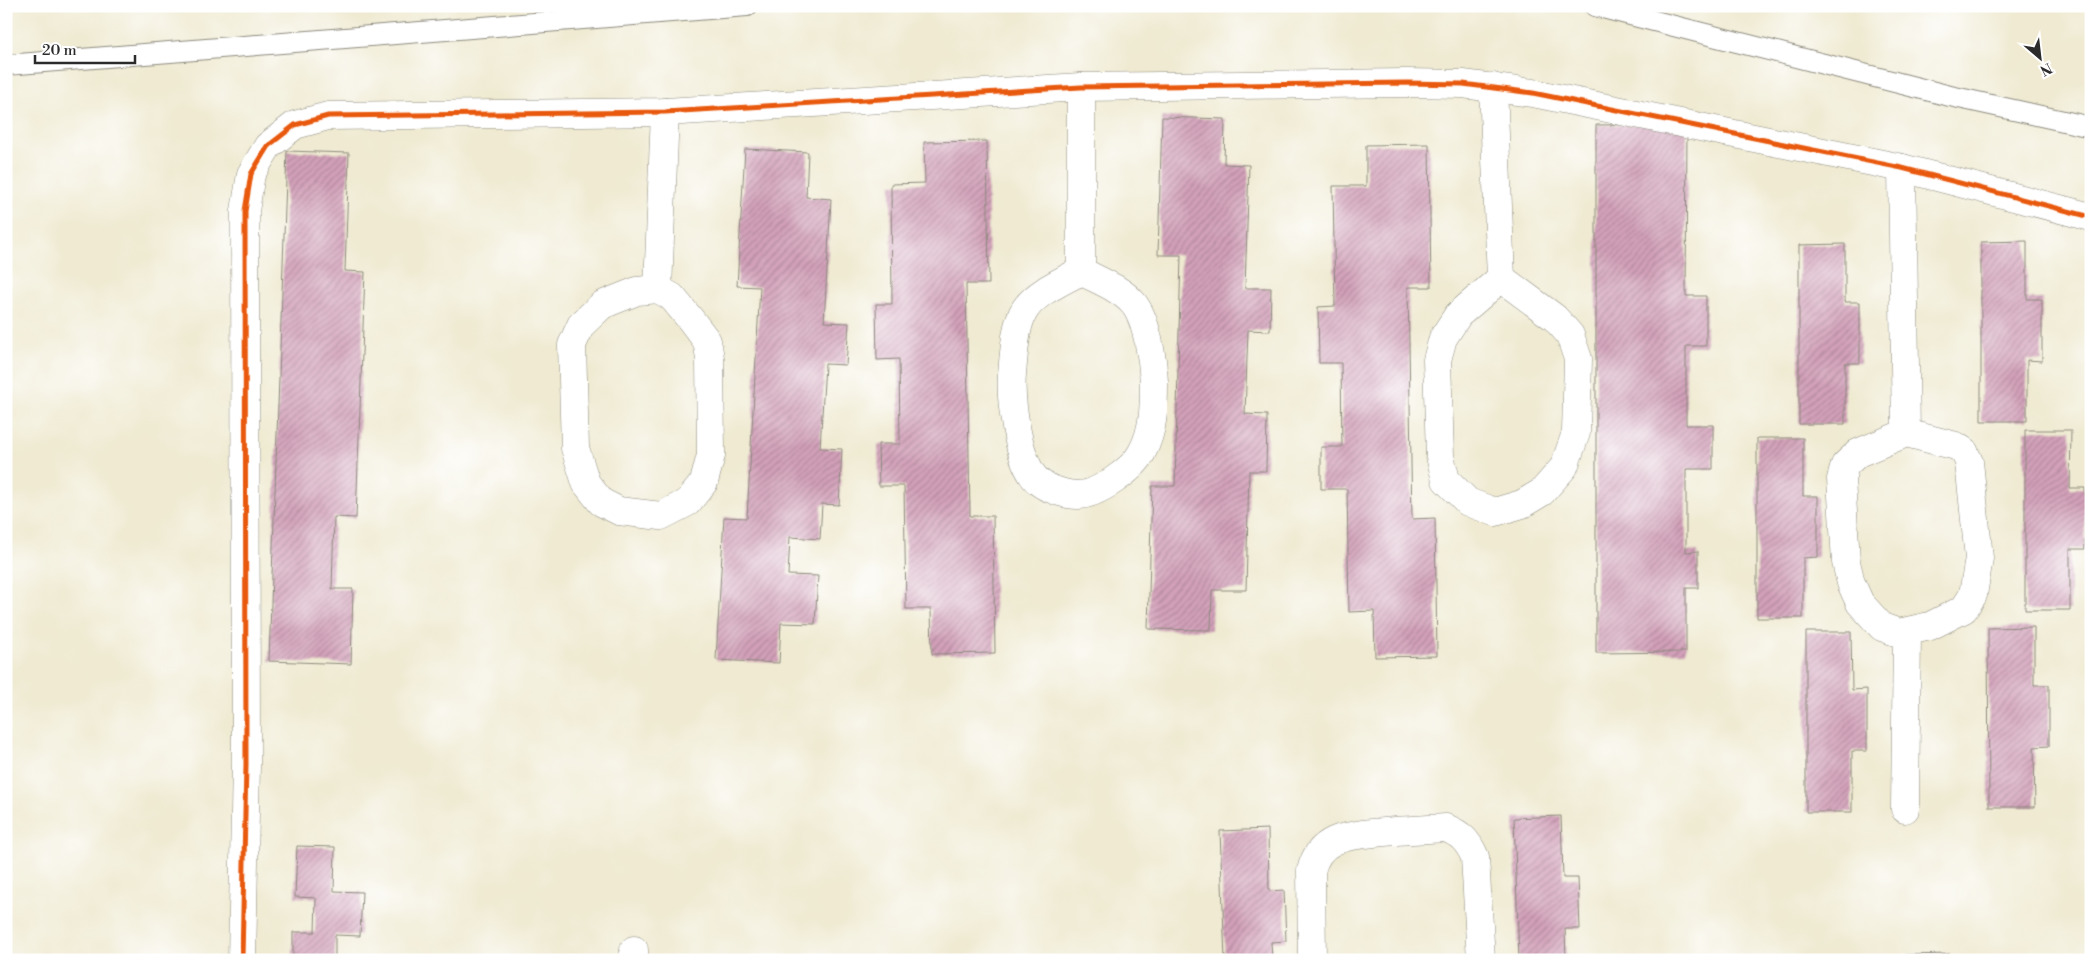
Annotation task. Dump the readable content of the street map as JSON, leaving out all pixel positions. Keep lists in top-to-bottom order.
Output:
{
  "scale_bar": "20 m",
  "north": "bottom right"
}
